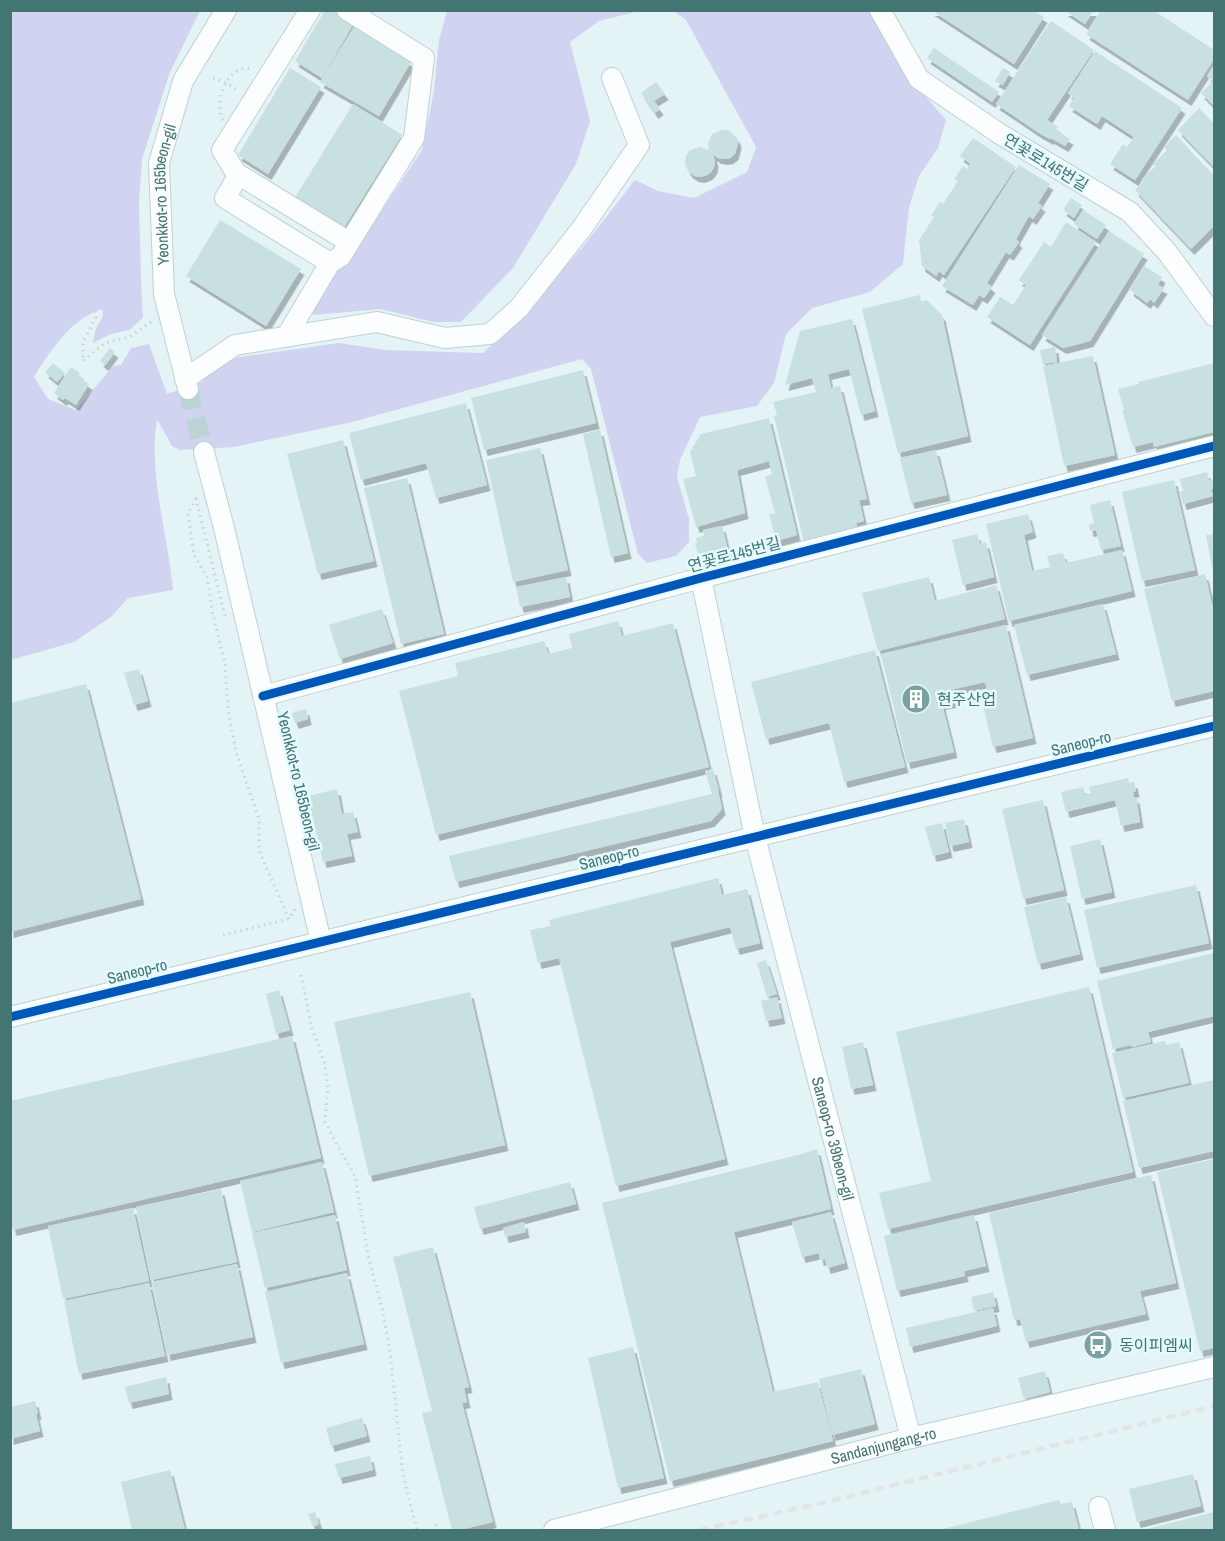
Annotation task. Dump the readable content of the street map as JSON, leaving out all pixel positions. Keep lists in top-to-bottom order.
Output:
{
  "streets": {
    "street": [
      "연꽃로145번길",
      "Yeonkkot-ro 165beon-gil",
      "Saneop-ro",
      "Saneop-ro 39beon-gil",
      "Sandanjungang-ro"
    ]
  },
  "crossings": [
    ["연꽃로145번길", "Yeonkkot-ro 165beon-gil"],
    ["연꽃로145번길", "Saneop-ro 39beon-gil"],
    ["Yeonkkot-ro 165beon-gil", "Saneop-ro"],
    ["Saneop-ro", "Saneop-ro 39beon-gil"],
    ["Saneop-ro 39beon-gil", "Sandanjungang-ro"]
  ],
  "places": {
    "building": ["현주산업"],
    "bus stop": ["동이피엠씨"]
  }
}
